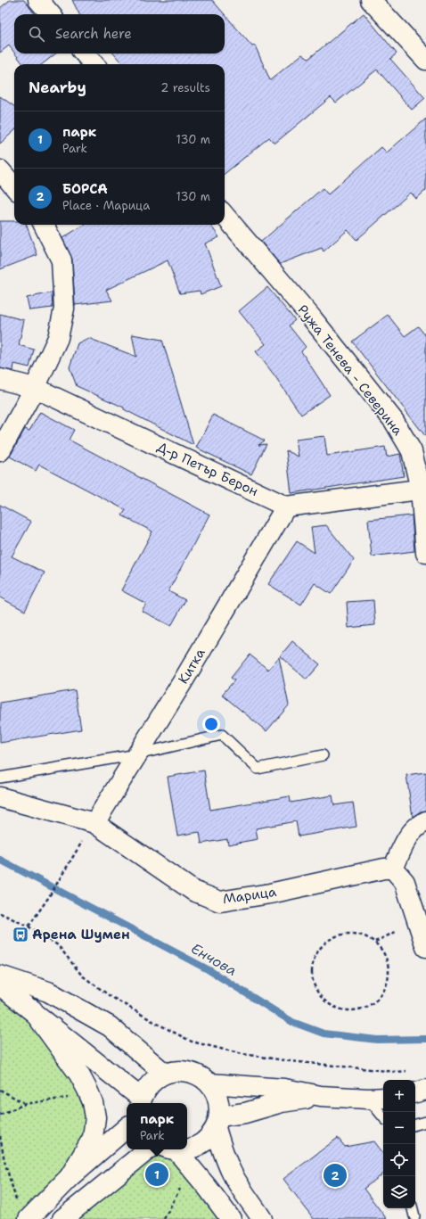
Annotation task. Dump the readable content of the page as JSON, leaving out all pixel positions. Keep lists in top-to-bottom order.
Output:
{
  "streets": {
    "street": [
      "Ружа Тенева - Северина",
      "Д-р Петър Берон",
      "Китка",
      "Марица"
    ]
  },
  "crossings": [
    ["Д-р Петър Берон", "Китка"],
    ["Китка", "Марица"]
  ],
  "water": ["Енчова"],
  "places": {
    "bus stop": ["Арена Шумен"]
  },
  "page": {
    "search": "Search here",
    "heading": ["Nearby", "2 results"],
    "list": [
      {
        "mark": "1",
        "name": "парк",
        "note": "Park",
        "value": "130 m"
      },
      {
        "mark": "2",
        "name": "БОРСА",
        "note": "Place · Марица",
        "value": "130 m"
      }
    ],
    "map_buttons": ["+", "−"],
    "popup": ["парк", "Park"],
    "pins": ["1", "2"]
  }
}
